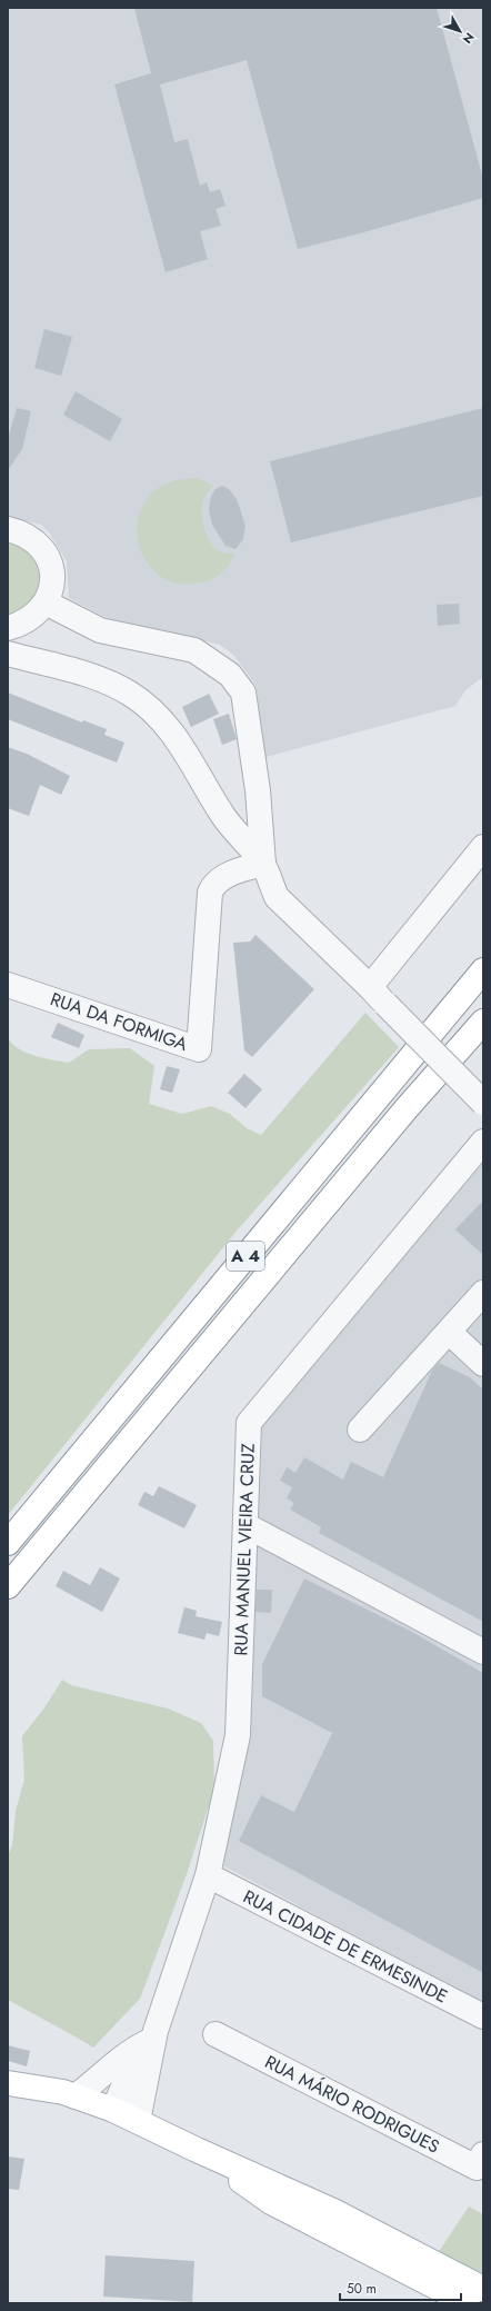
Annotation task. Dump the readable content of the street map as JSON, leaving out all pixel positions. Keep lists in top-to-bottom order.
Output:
{
  "streets": {
    "main road": ["A 4"],
    "street": [
      "RUA DA FORMIGA",
      "RUA MANUEL VIEIRA CRUZ",
      "RUA CIDADE DE ERMESINDE",
      "RUA MÁRIO RODRIGUES"
    ]
  },
  "crossings": [
    ["RUA MANUEL VIEIRA CRUZ", "RUA CIDADE DE ERMESINDE"]
  ],
  "scale_bar": "50 m",
  "north": "bottom right"
}
